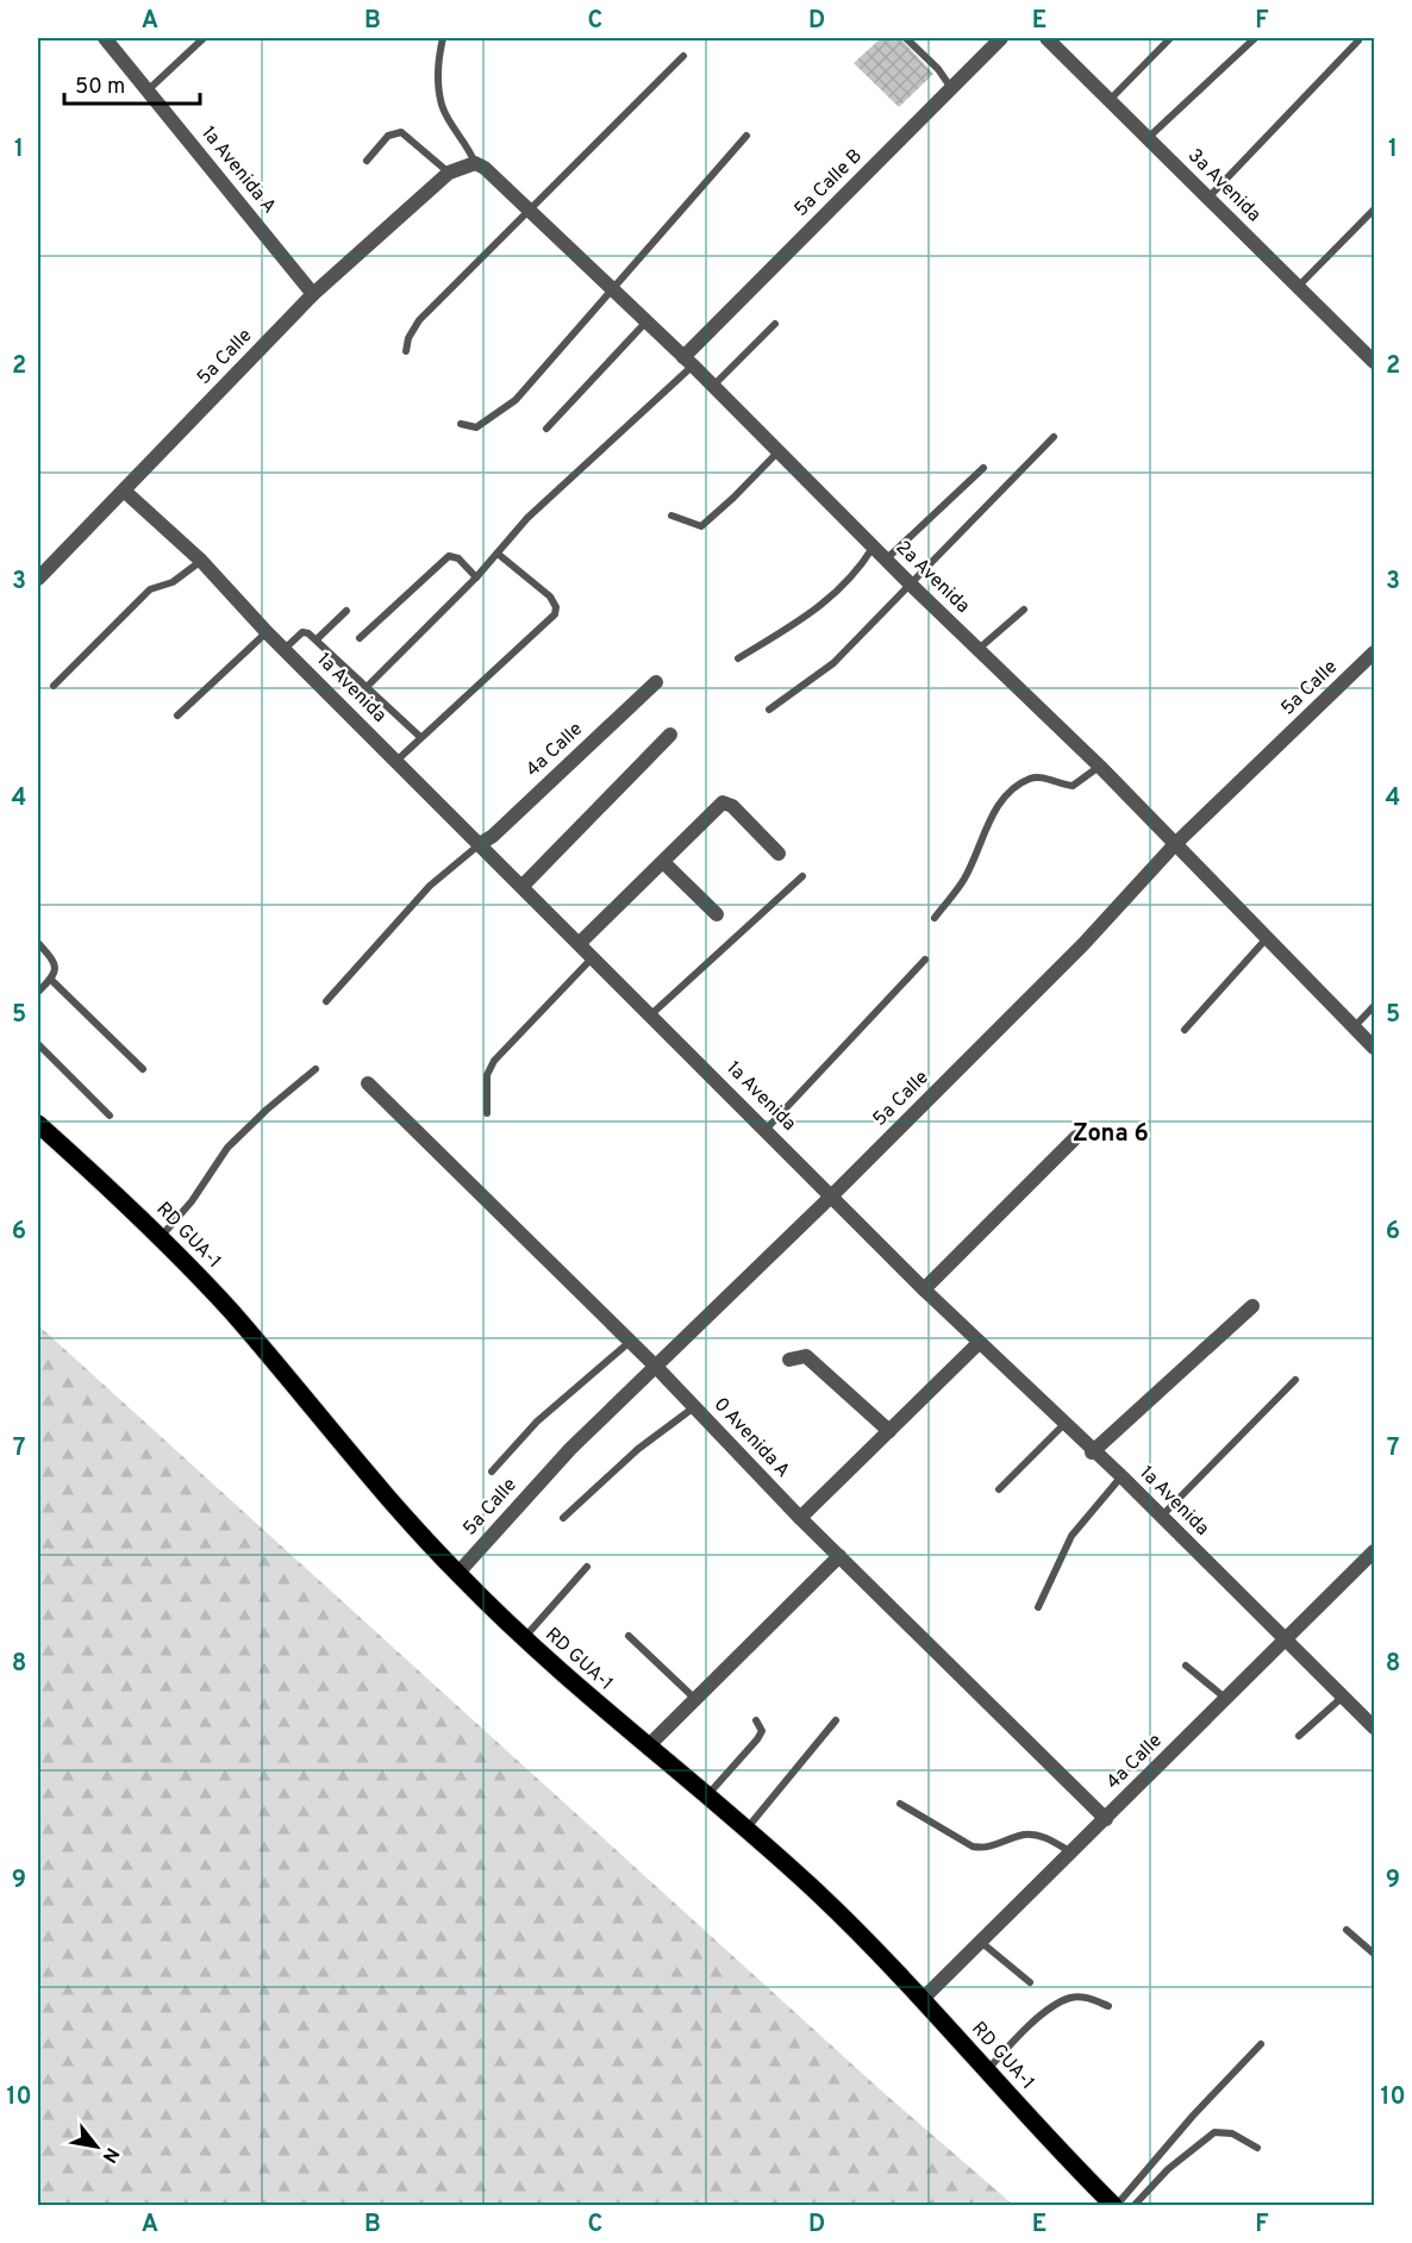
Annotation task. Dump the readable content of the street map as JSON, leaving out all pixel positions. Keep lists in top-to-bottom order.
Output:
{
  "streets": {
    "main road": ["RD GUA-1"],
    "street": [
      "1a Avenida A",
      "5a Calle B",
      "3a Avenida",
      "5a Calle",
      "2a Avenida",
      "1a Avenida",
      "4a Calle",
      "0 Avenida A"
    ]
  },
  "crossings": [
    ["1a Avenida A", "5a Calle"],
    ["5a Calle B", "2a Avenida"],
    ["5a Calle", "2a Avenida"],
    ["5a Calle", "1a Avenida"],
    ["5a Calle", "RD GUA-1"],
    ["5a Calle", "0 Avenida A"],
    ["1a Avenida", "4a Calle"],
    ["4a Calle", "RD GUA-1"],
    ["4a Calle", "0 Avenida A"]
  ],
  "districts": ["Zona 6"],
  "scale_bar": "50 m",
  "north": "bottom right",
  "grid": {
    "columns": [
      "A",
      "B",
      "C",
      "D",
      "E",
      "F"
    ],
    "rows": [
      "1",
      "2",
      "3",
      "4",
      "5",
      "6",
      "7",
      "8",
      "9",
      "10"
    ]
  }
}
